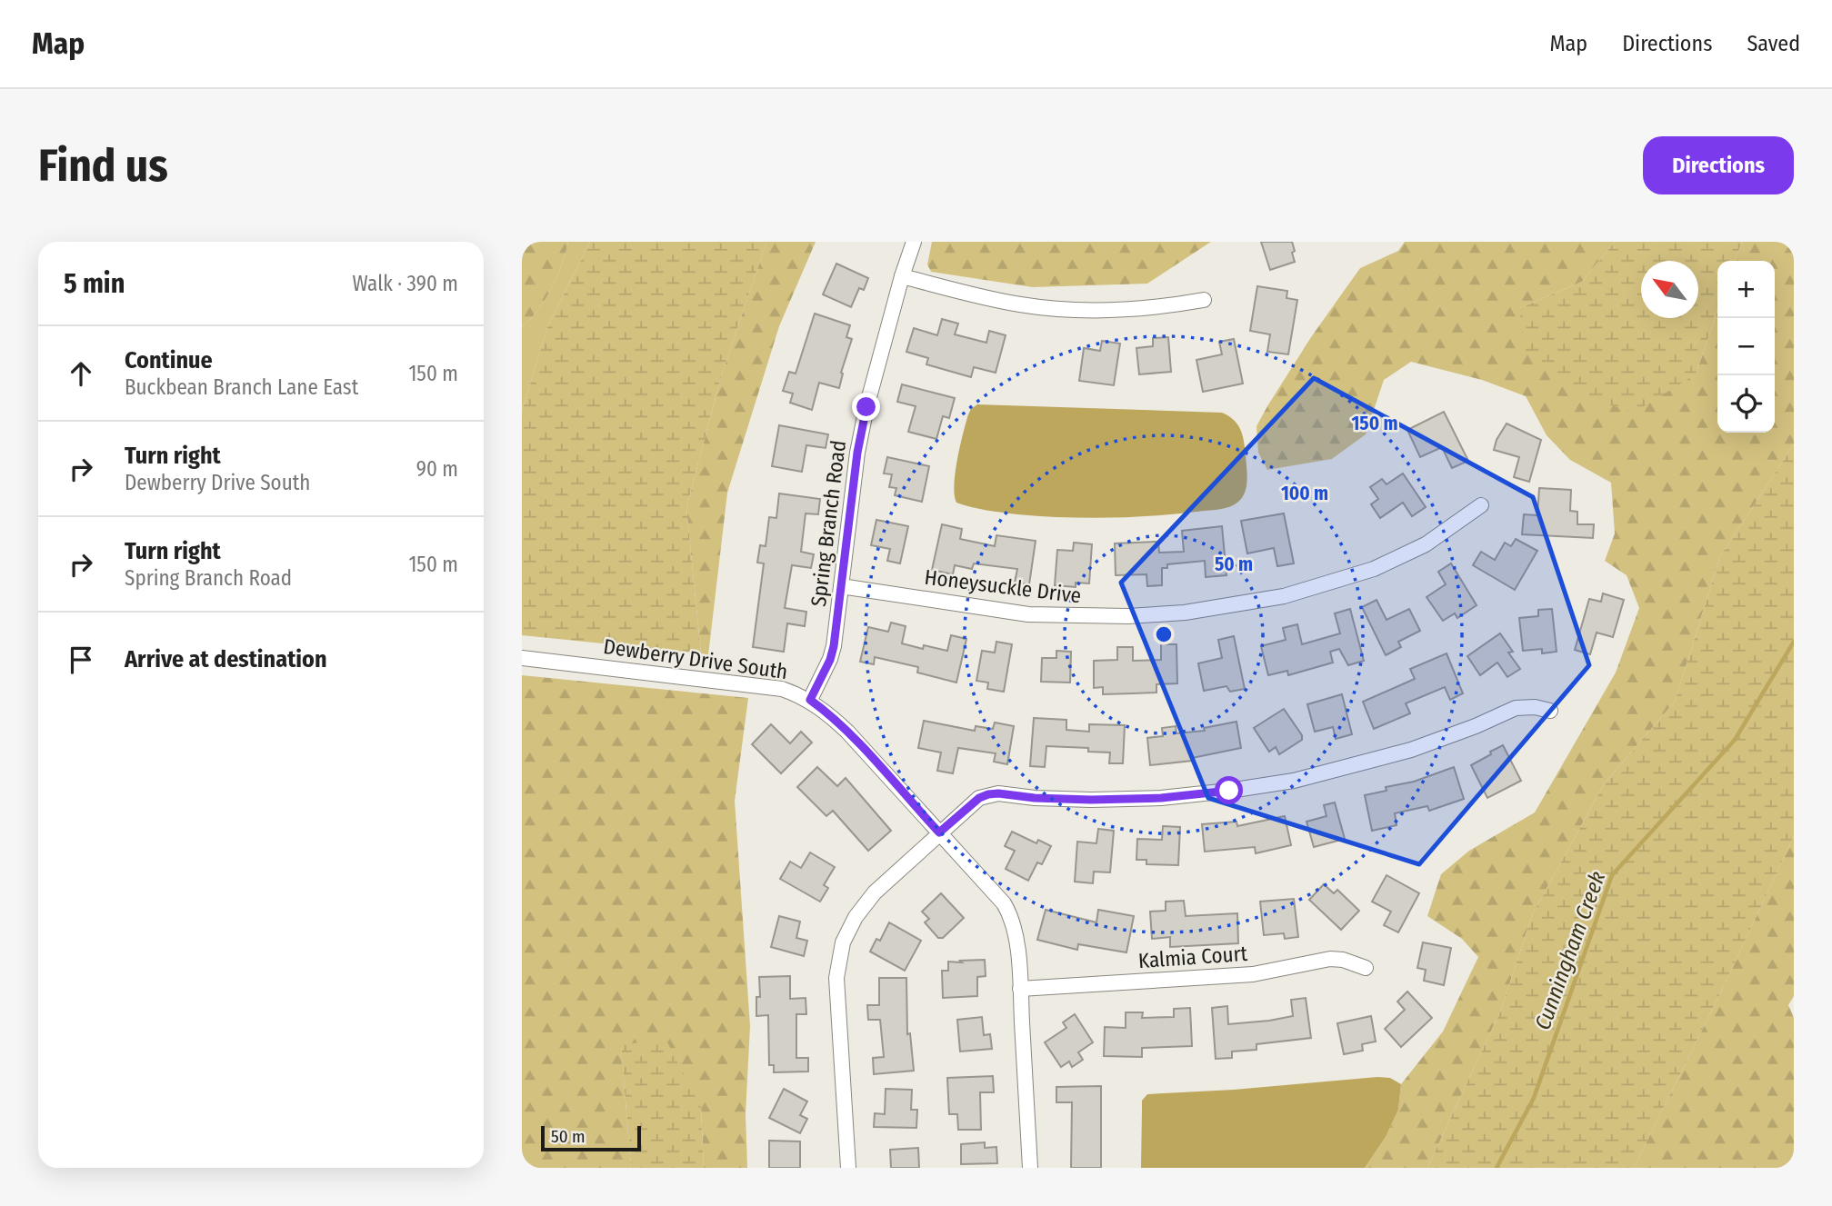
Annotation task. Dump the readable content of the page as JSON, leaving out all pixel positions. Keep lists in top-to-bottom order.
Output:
{
  "streets": {
    "street": [
      "Spring Branch Road",
      "Honeysuckle Drive",
      "Dewberry Drive South",
      "Kalmia Court"
    ]
  },
  "crossings": [
    ["Spring Branch Road", "Honeysuckle Drive"],
    ["Spring Branch Road", "Dewberry Drive South"],
    ["Dewberry Drive South", "Kalmia Court"]
  ],
  "water": ["Cunningham Creek"],
  "scale_bar": "50 m",
  "north": "top left",
  "page": {
    "header": "Map",
    "nav": ["Map", "Directions", "Saved"],
    "buttons": "Directions",
    "title": "Find us",
    "heading": ["5 min", "Walk · 390 m"],
    "map_buttons": ["+", "−"],
    "list": [
      ["Continue", "Buckbean Branch Lane East", "150 m"],
      ["Turn right", "Dewberry Drive South", "90 m"],
      ["Turn right", "Spring Branch Road", "150 m"],
      "Arrive at destination"
    ],
    "scale": "50 m"
  },
  "rings": ["150 m", "100 m", "50 m"]
}
